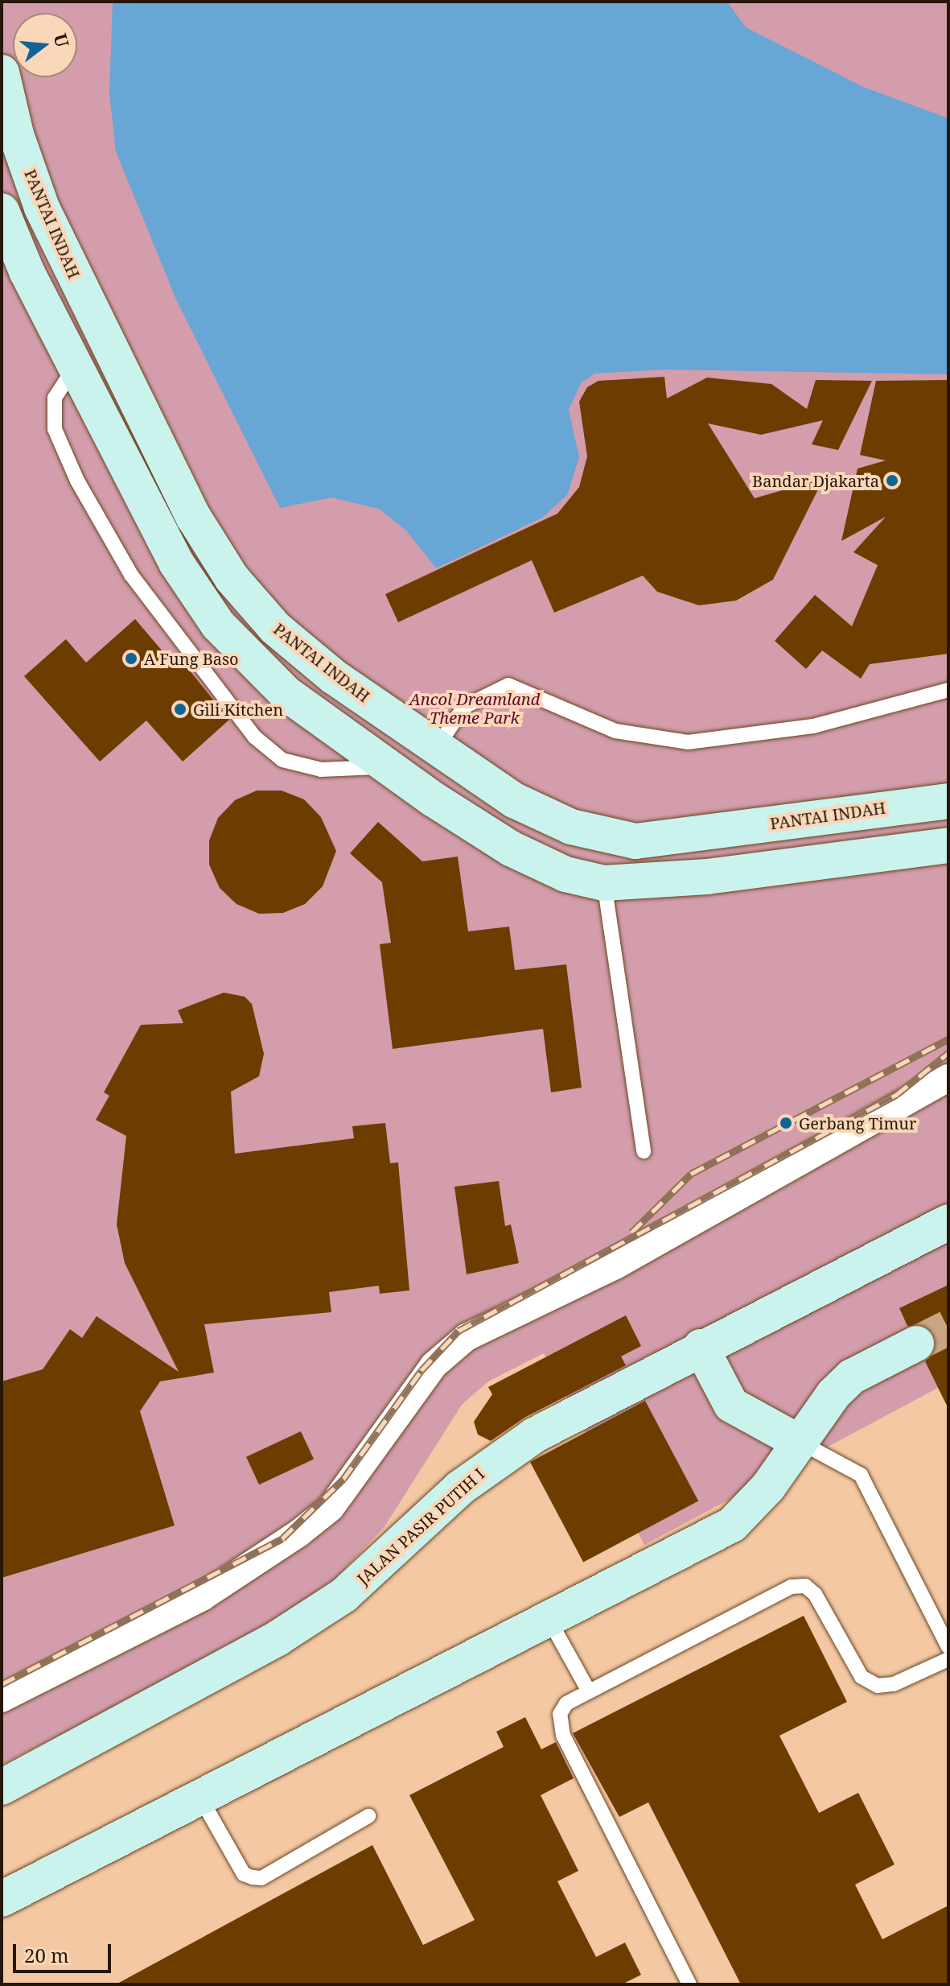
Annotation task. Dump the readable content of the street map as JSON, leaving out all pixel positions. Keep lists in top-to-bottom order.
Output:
{
  "streets": {
    "street": ["PANTAI INDAH", "JALAN PASIR PUTIH I"]
  },
  "parks": ["Ancol Dreamland Theme Park"],
  "places": [
    "Bandar Djakarta",
    "A Fung Baso",
    "Gili Kitchen",
    "Gerbang Timur"
  ],
  "scale_bar": "20 m",
  "north": "right"
}
